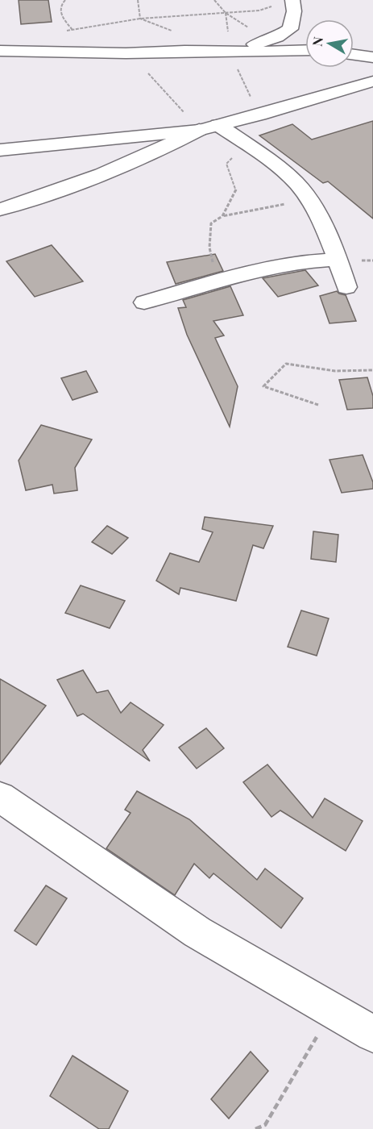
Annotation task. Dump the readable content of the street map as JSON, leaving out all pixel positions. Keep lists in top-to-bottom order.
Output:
{
  "north": "left"
}
